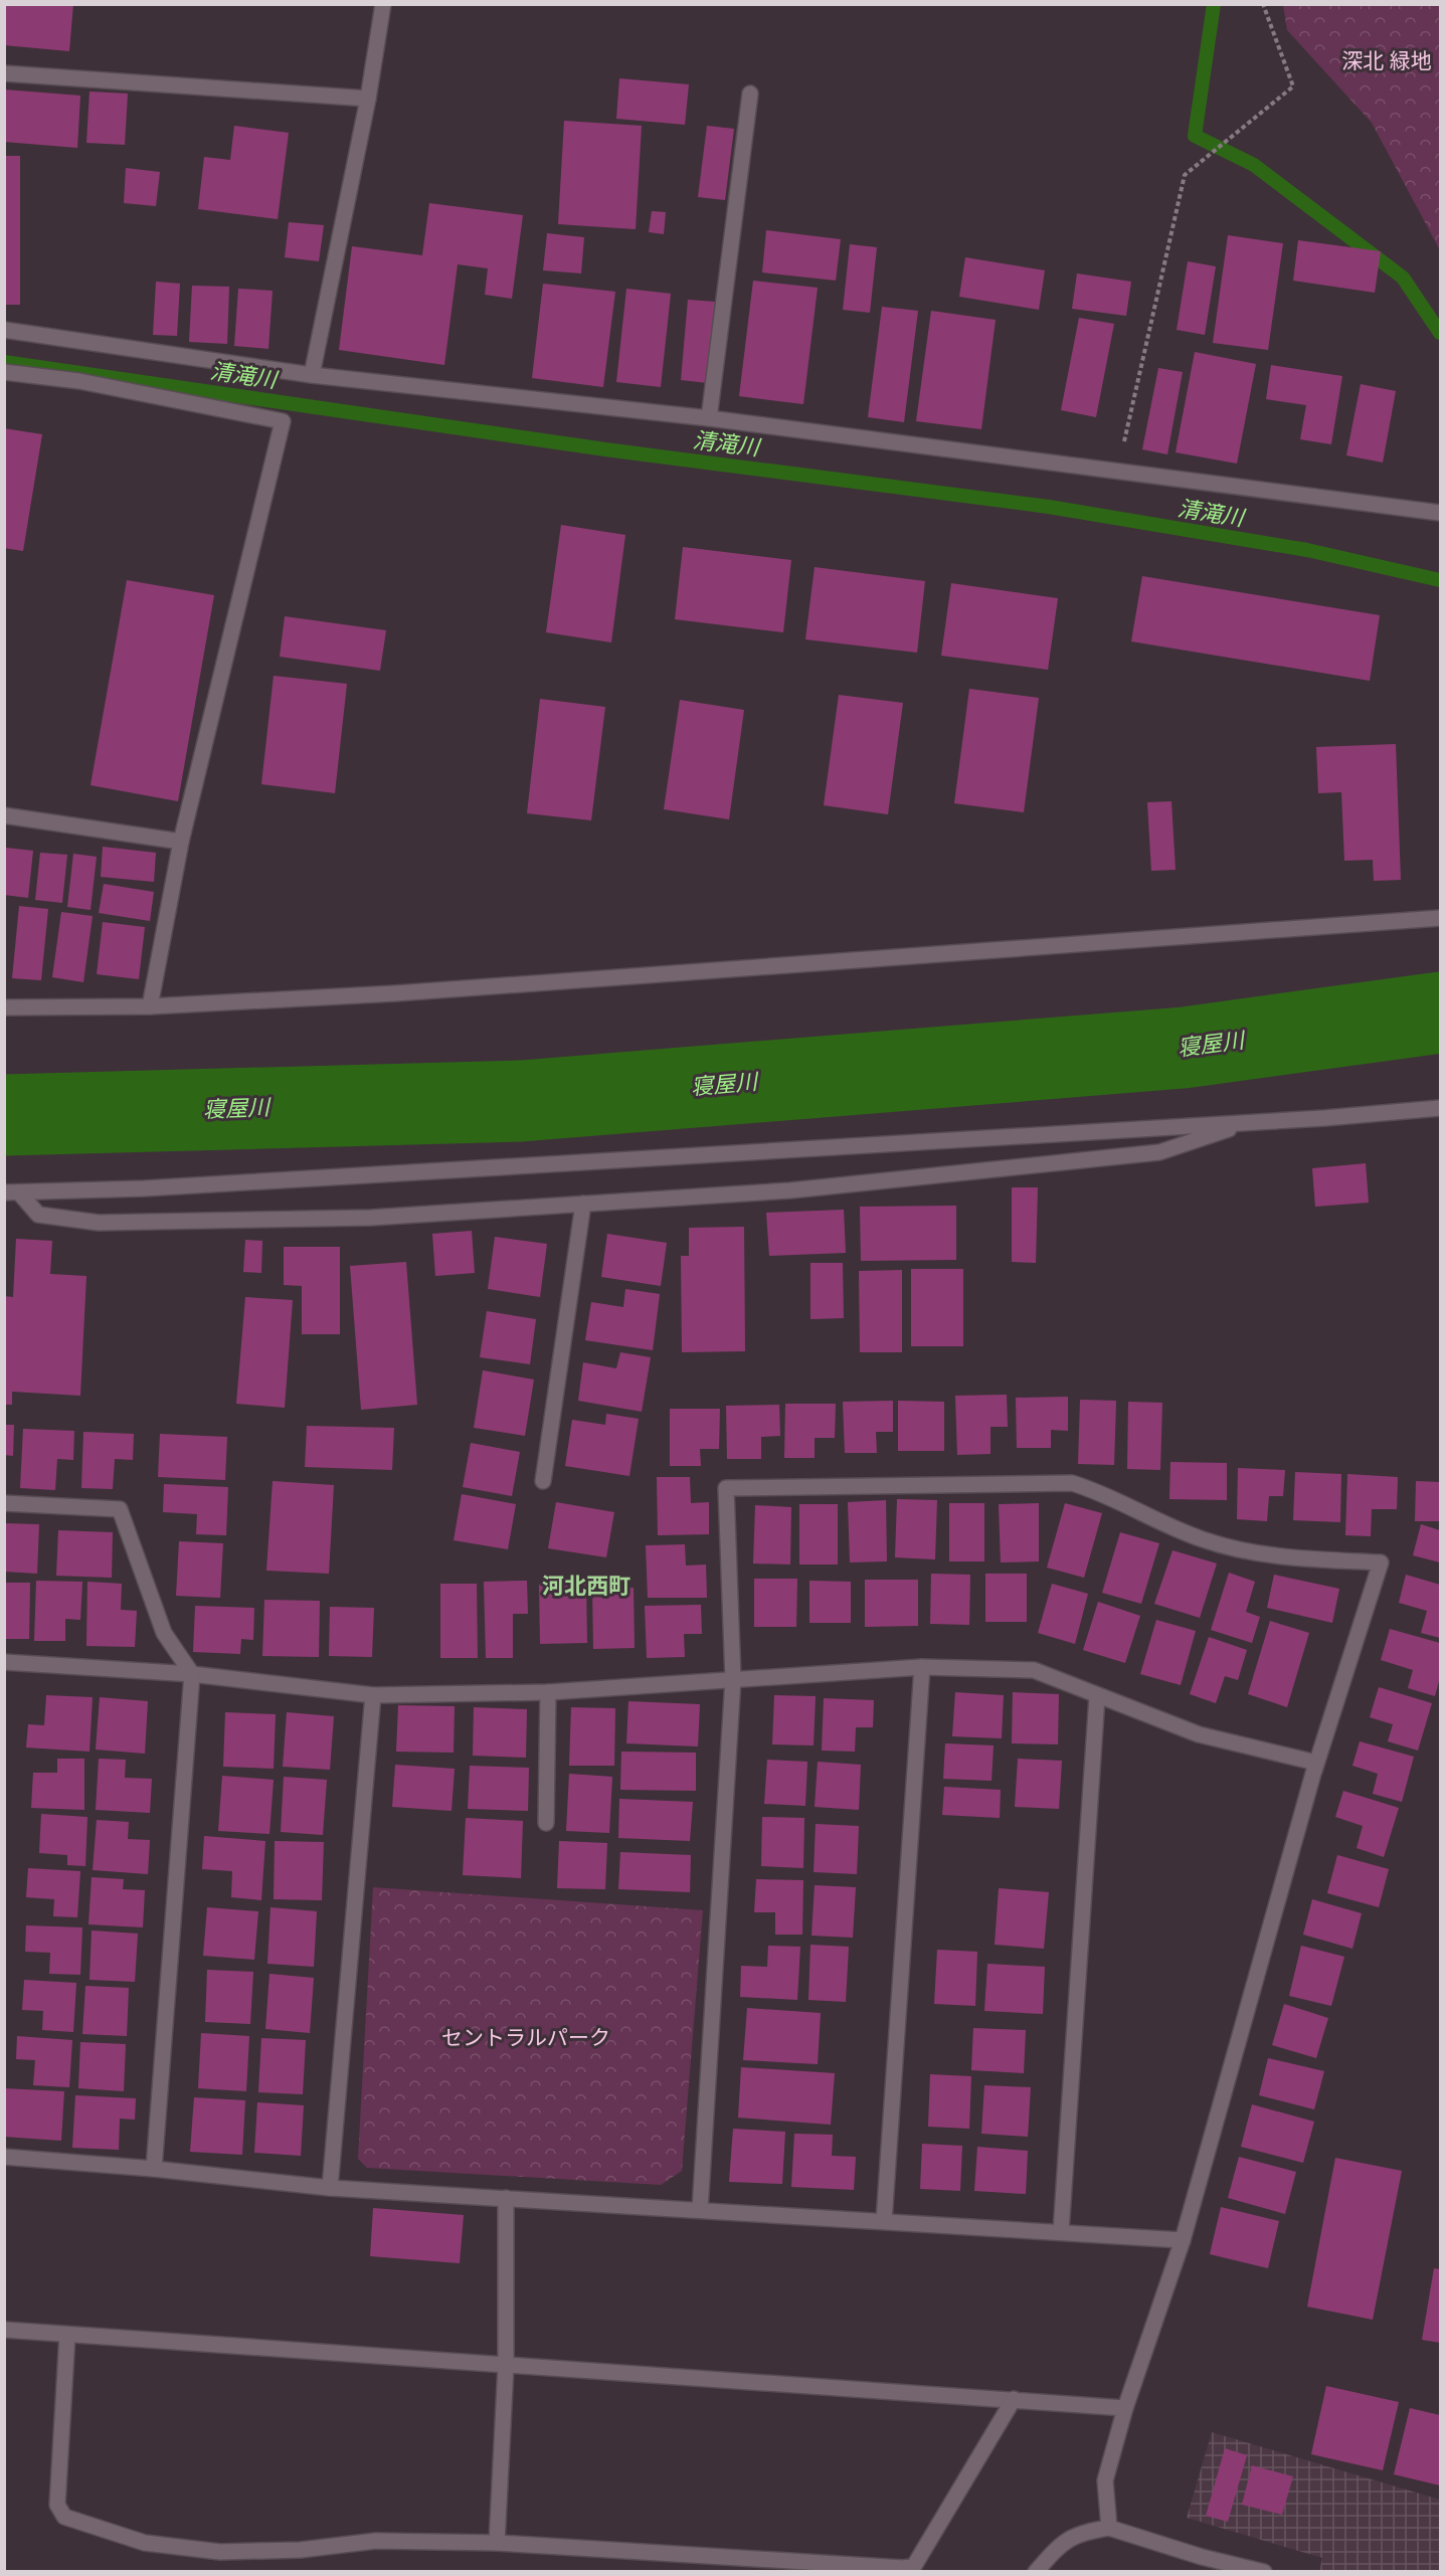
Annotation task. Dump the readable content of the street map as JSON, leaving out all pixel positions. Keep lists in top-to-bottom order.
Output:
{
  "districts": ["河北西町"],
  "water": ["清滝川", "寝屋川"],
  "parks": ["深北 緑地", "セントラルパーク"]
}
